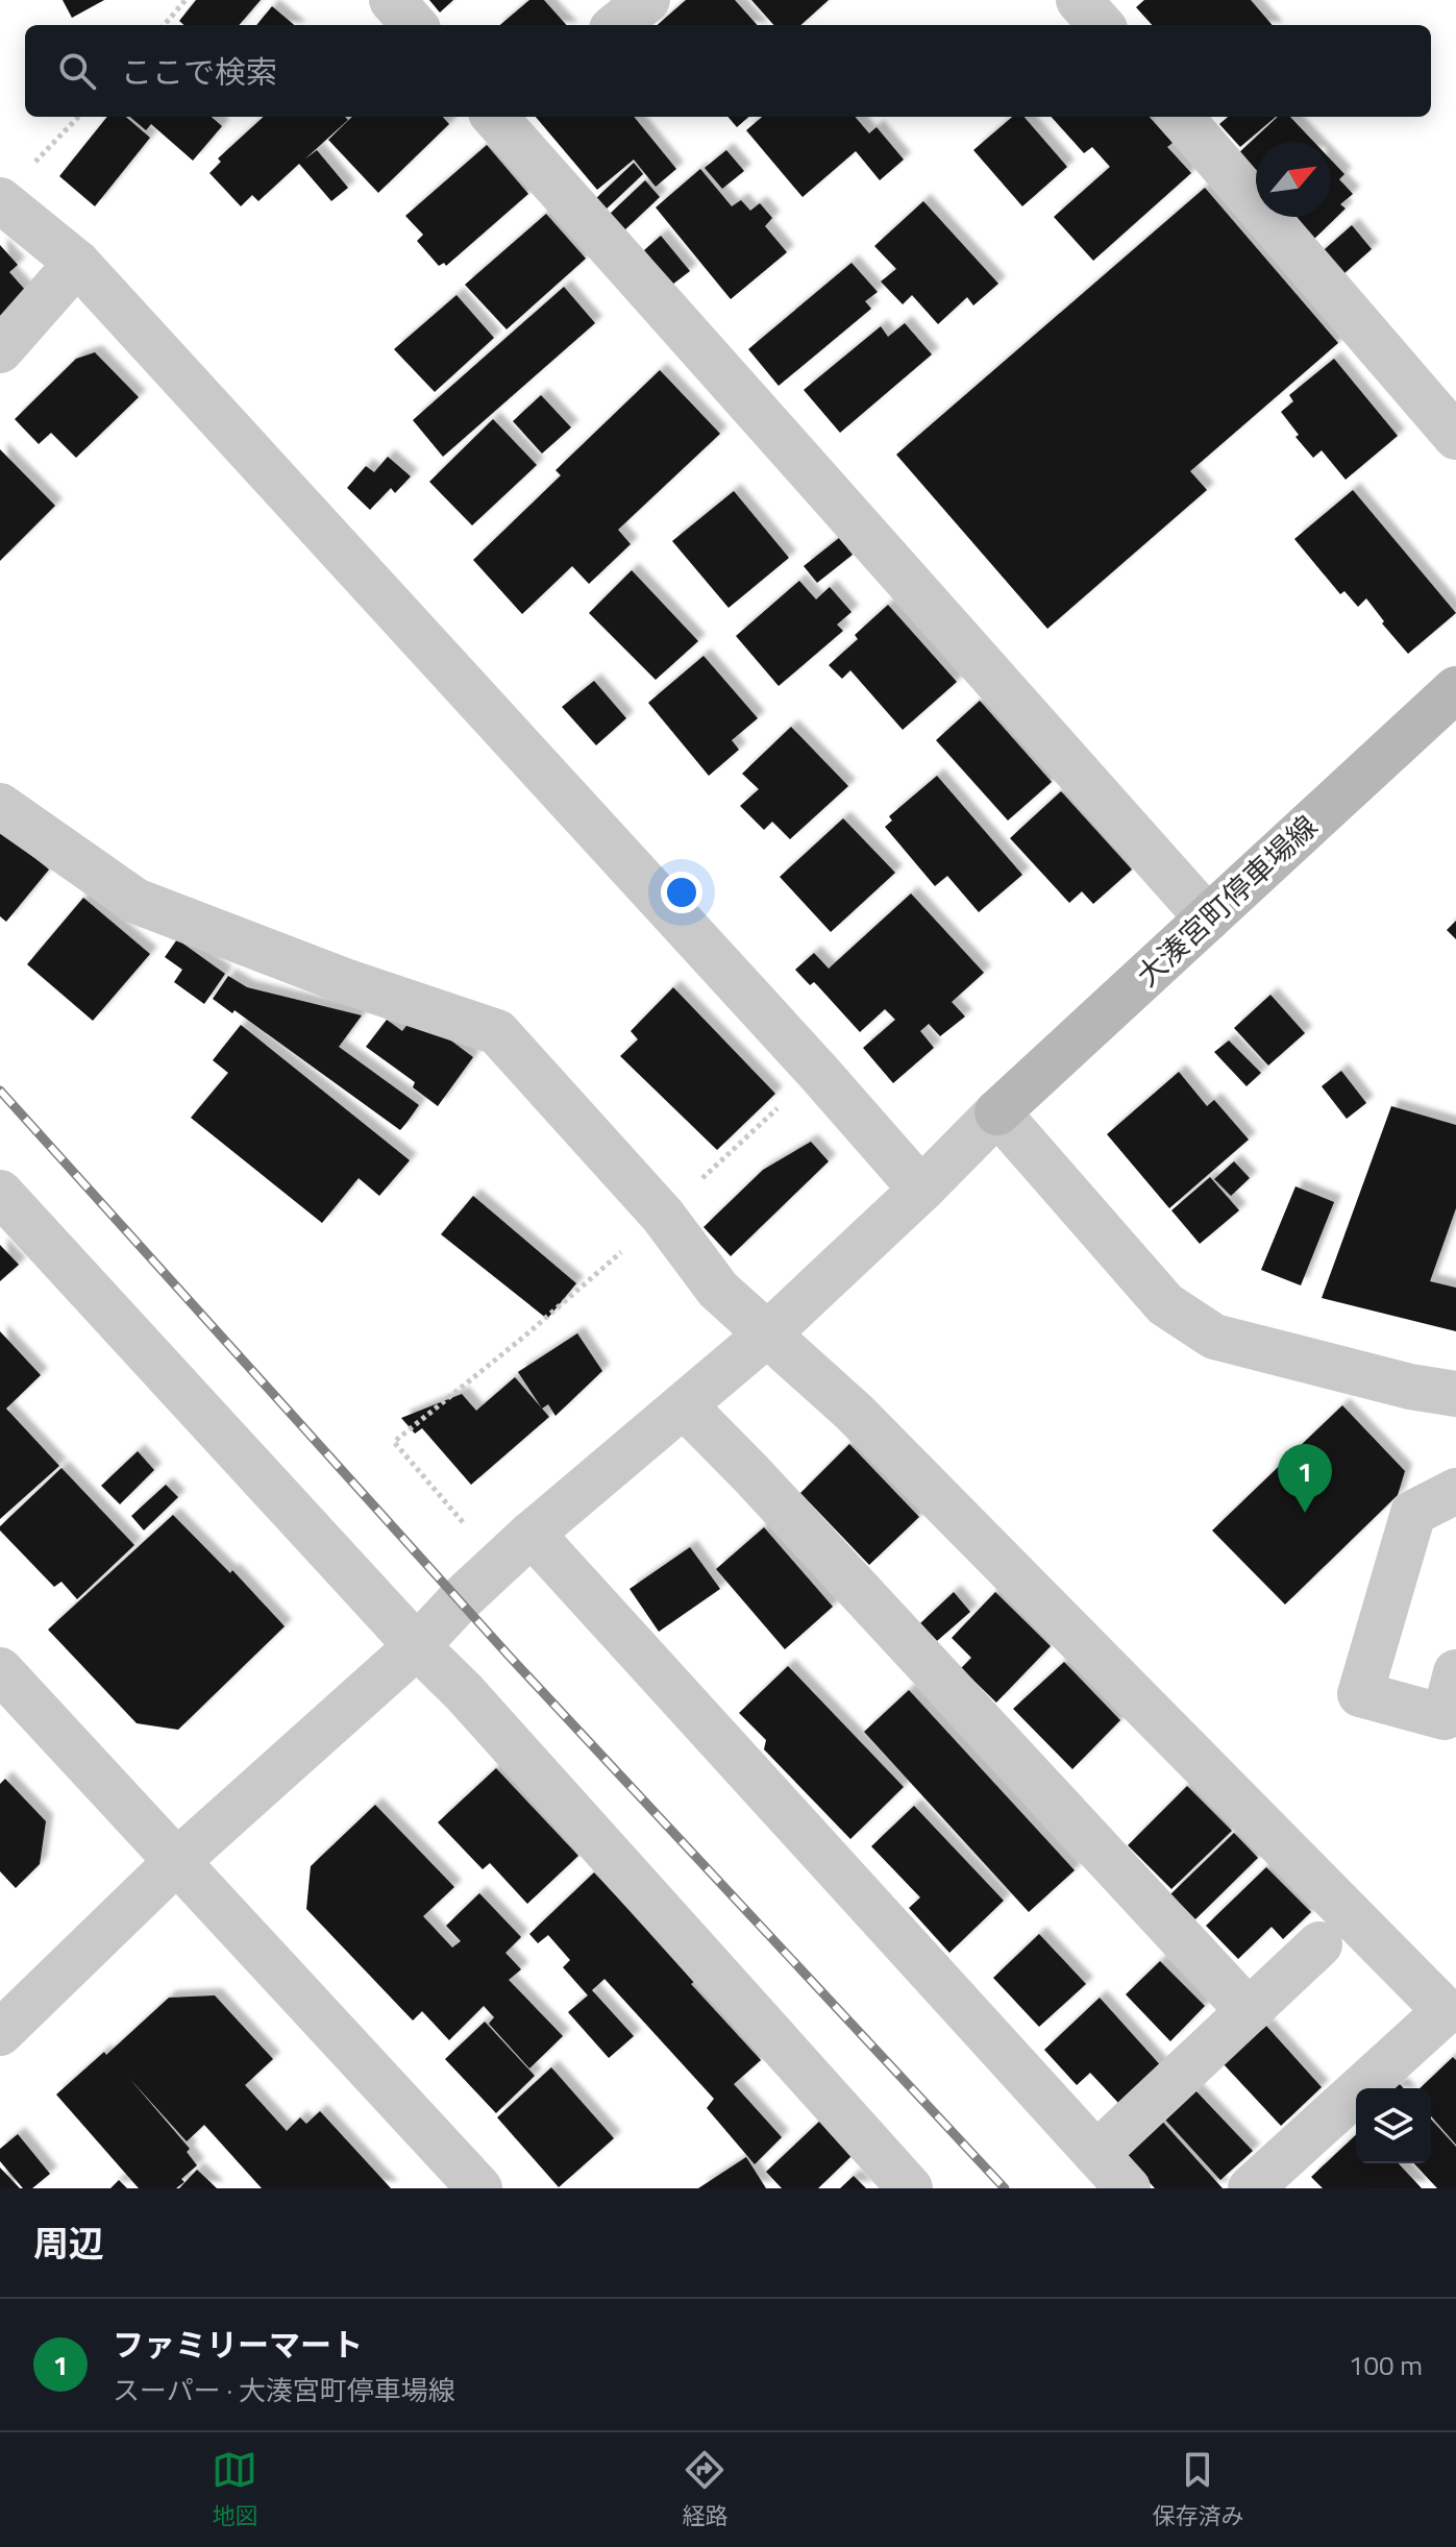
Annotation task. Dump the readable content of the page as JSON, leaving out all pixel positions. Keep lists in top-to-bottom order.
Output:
{
  "streets": {
    "main road": ["大湊宮町停車場線"]
  },
  "north": "top right",
  "page": {
    "search": "ここで検索",
    "pins": "1",
    "heading": "周辺",
    "list": [
      {
        "mark": "1",
        "name": "ファミリーマート",
        "note": "スーパー · 大湊宮町停車場線",
        "value": "100 m"
      }
    ],
    "nav": ["地図", "経路", "保存済み"]
  }
}
